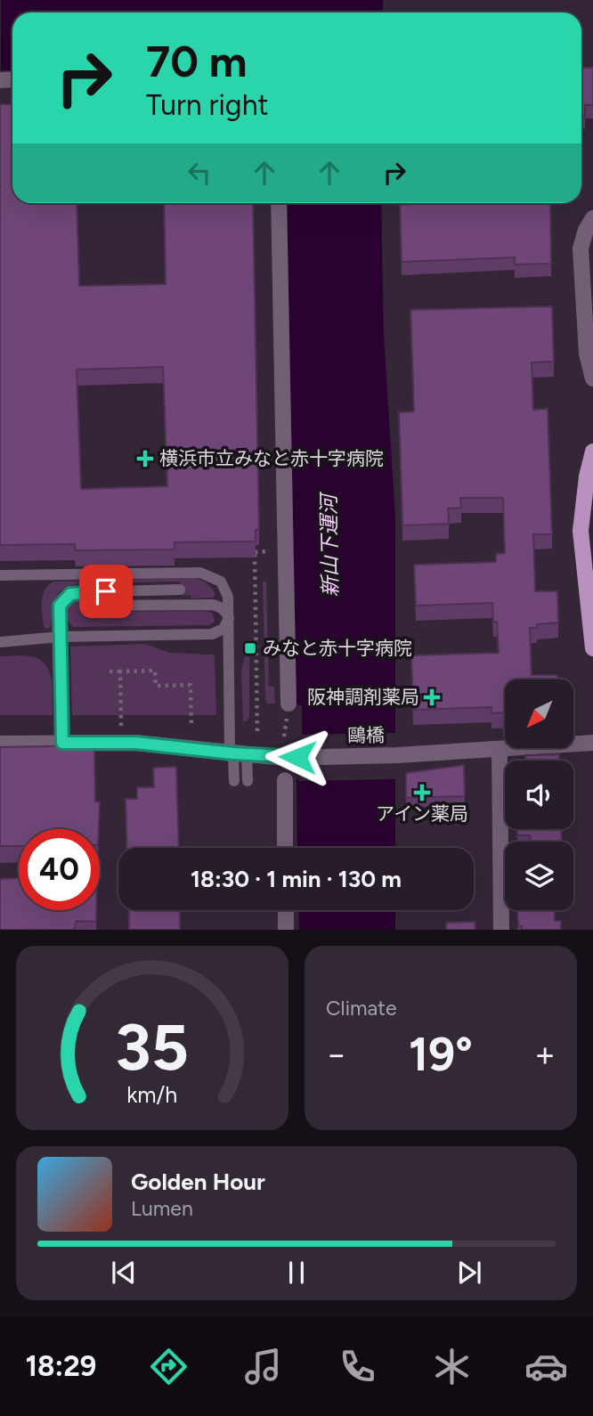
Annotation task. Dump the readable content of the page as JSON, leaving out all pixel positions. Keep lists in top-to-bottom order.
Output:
{
  "streets": {
    "street": ["鷗橋"]
  },
  "water": ["新山下運河"],
  "places": {
    "health": ["横浜市立みなと赤十字病院", "阪神調剤薬局", "アイン薬局"],
    "transit": ["みなと赤十字病院"]
  },
  "north": "bottom left",
  "page": {
    "turn": ["70 m", "Turn right"],
    "limit": "40",
    "trip": "18:30 · 1 min · 130 m",
    "tile": "Climate",
    "heat": ["−", "19°", "+"],
    "song": ["Golden Hour", "Lumen"],
    "tabs": "18:29",
    "gauge": ["35", "km/h"]
  }
}
